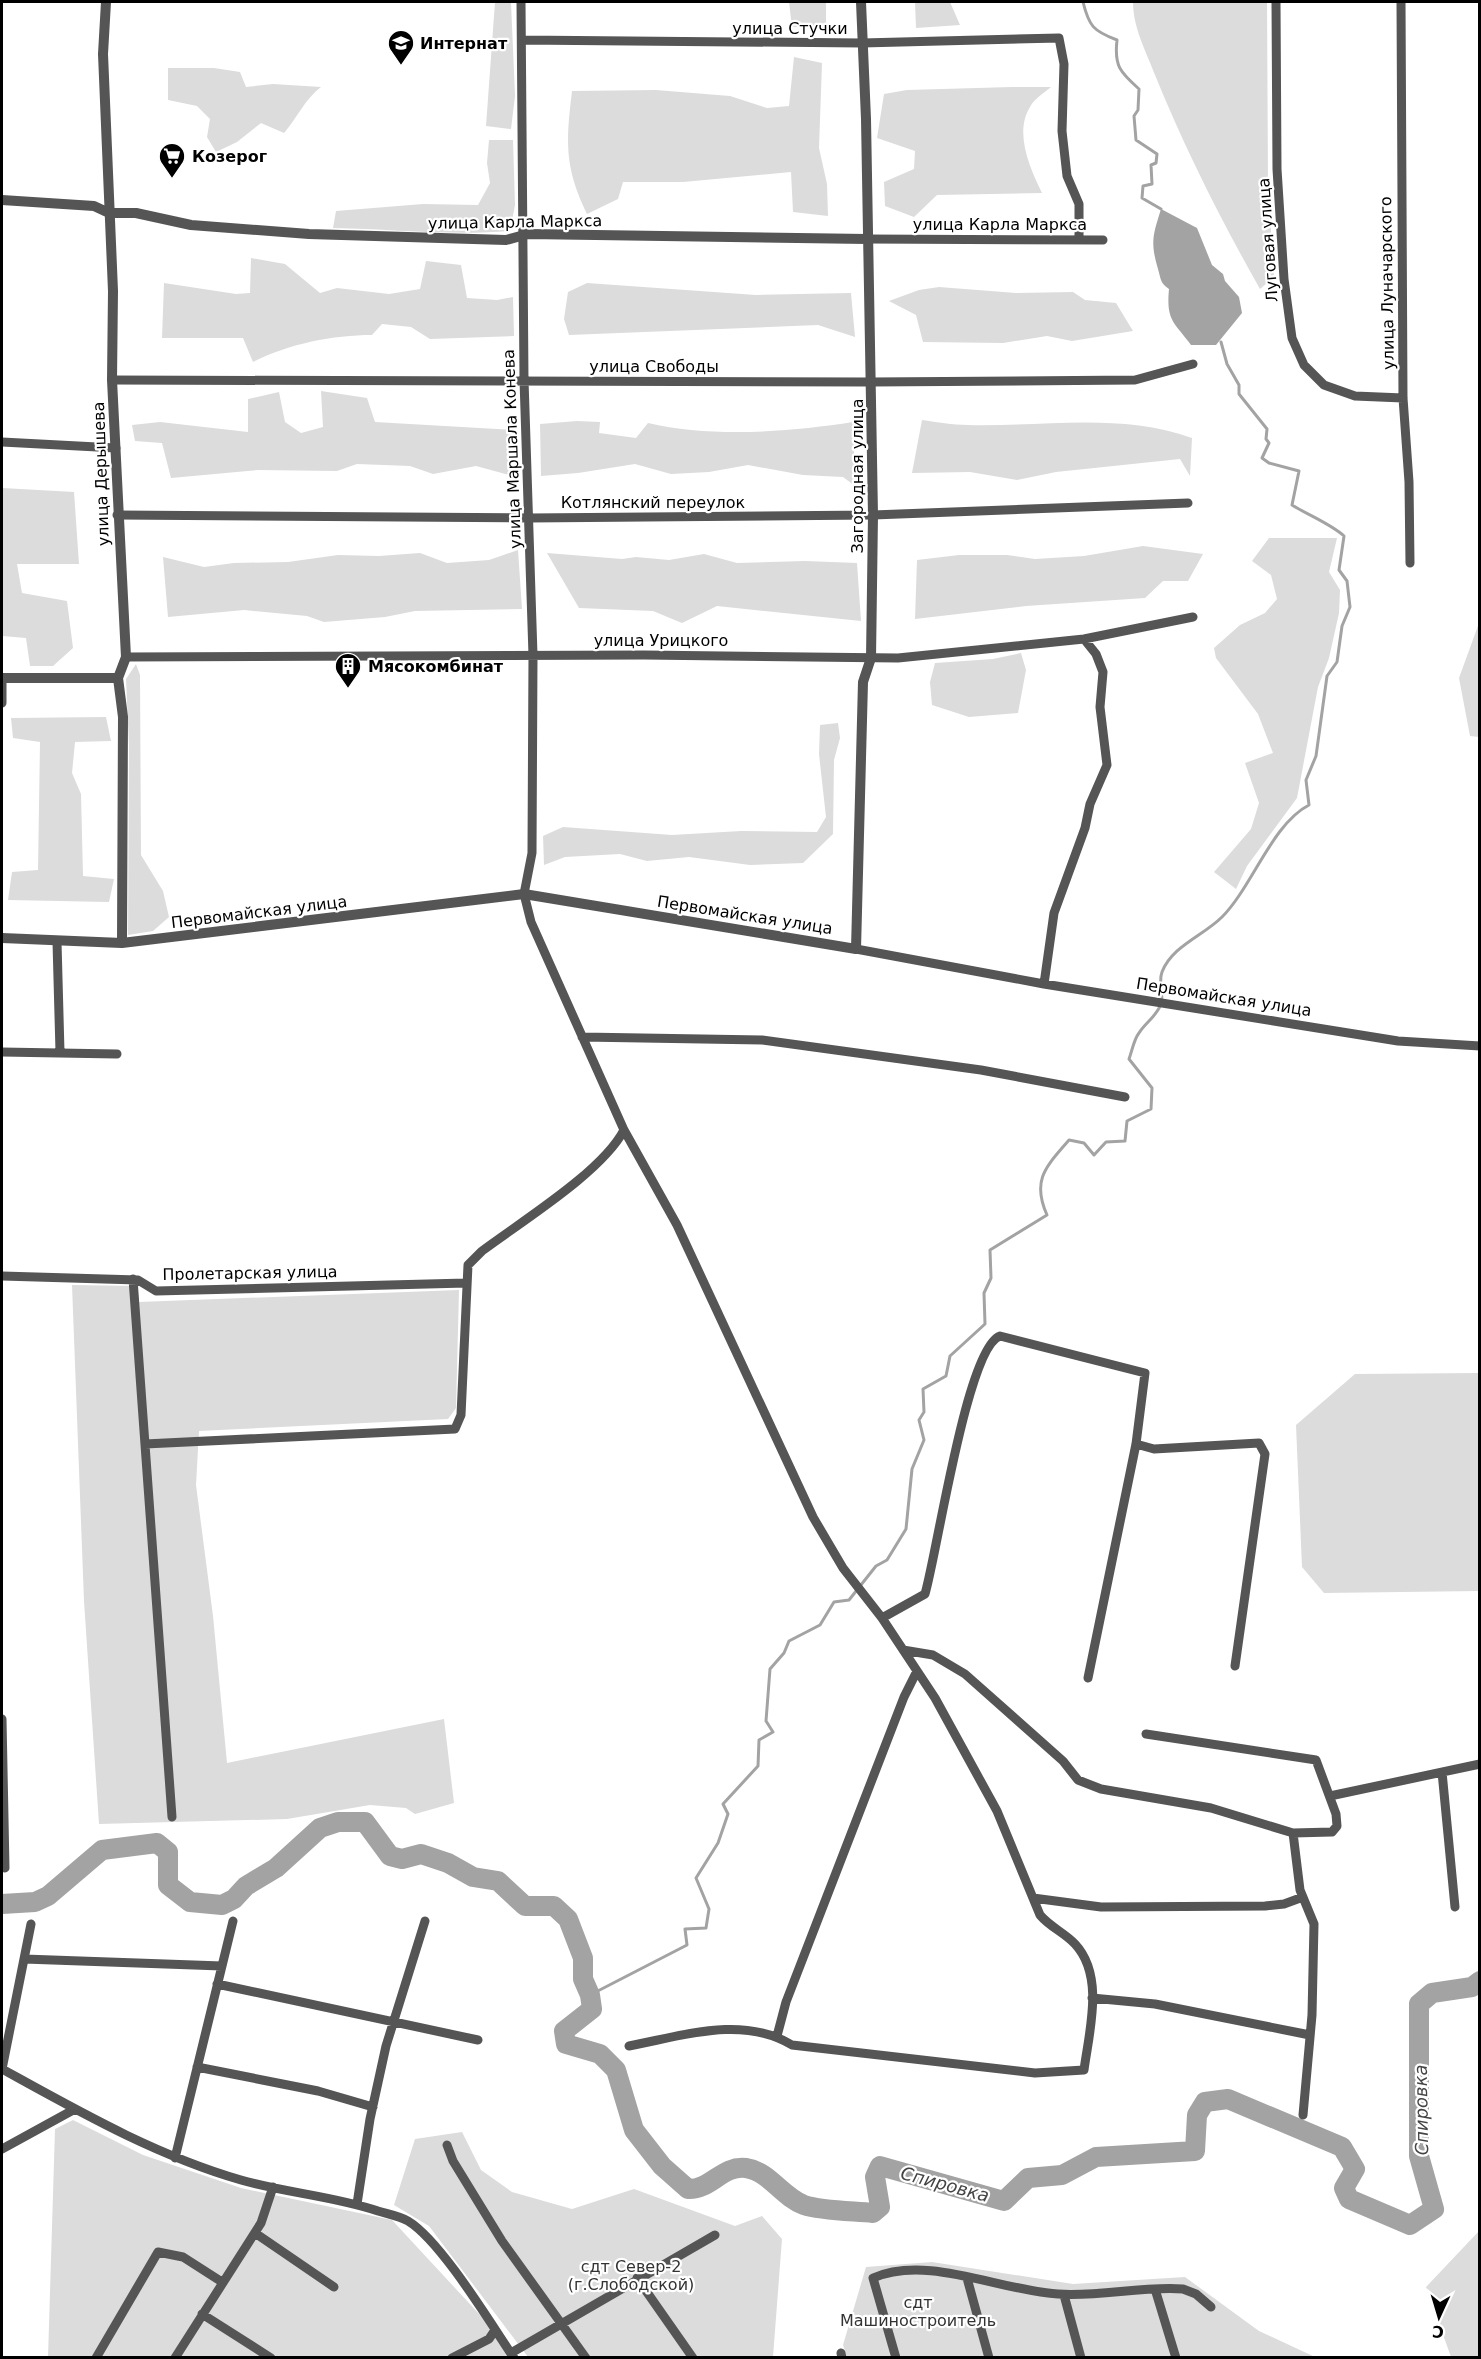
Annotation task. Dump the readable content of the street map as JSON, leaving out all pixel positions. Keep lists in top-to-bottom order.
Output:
{
  "streets": {
    "street": [
      "улица Стучки",
      "улица Карла Маркса",
      "Луговая улица",
      "улица Луначарского",
      "улица Свободы",
      "улица Маршала Конева",
      "улица Дерышева",
      "Загородная улица",
      "Котлянский переулок",
      "улица Урицкого",
      "Первомайская улица",
      "Пролетарская улица"
    ]
  },
  "crossings": [
    ["улица Стучки", "улица Карла Маркса"],
    ["улица Стучки", "улица Маршала Конева"],
    ["улица Стучки", "Загородная улица"],
    ["улица Карла Маркса", "улица Маршала Конева"],
    ["улица Карла Маркса", "улица Дерышева"],
    ["улица Карла Маркса", "Загородная улица"],
    ["Луговая улица", "улица Луначарского"],
    ["улица Свободы", "улица Маршала Конева"],
    ["улица Свободы", "улица Дерышева"],
    ["улица Свободы", "Загородная улица"],
    ["улица Маршала Конева", "Котлянский переулок"],
    ["улица Маршала Конева", "улица Урицкого"],
    ["улица Маршала Конева", "Первомайская улица"],
    ["улица Дерышева", "Котлянский переулок"],
    ["улица Дерышева", "улица Урицкого"],
    ["улица Дерышева", "Первомайская улица"],
    ["Загородная улица", "Котлянский переулок"],
    ["Загородная улица", "улица Урицкого"],
    ["Загородная улица", "Первомайская улица"]
  ],
  "water": ["Спировка"],
  "parks": ["сдт Север-2 (г.Слободской)", "сдт Машиностроитель"],
  "places": {
    "school or university": ["Интернат"],
    "supermarket": ["Козерог"],
    "building": ["Мясокомбинат"]
  },
  "north": "bottom"
}
